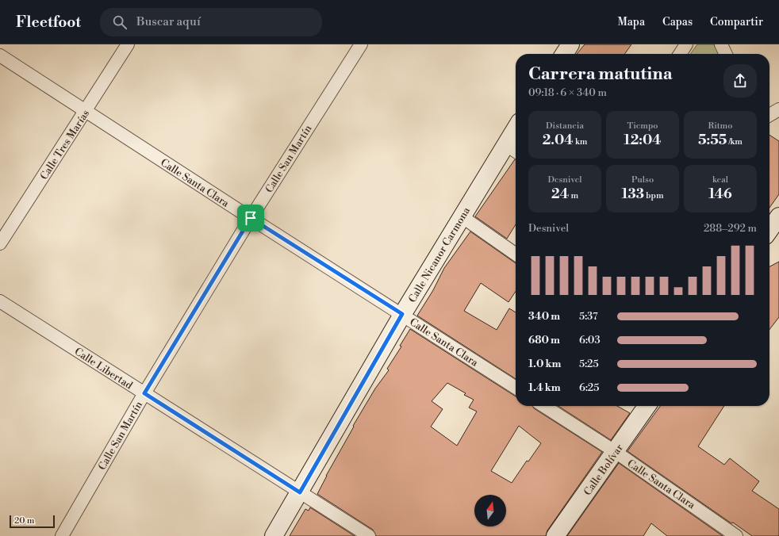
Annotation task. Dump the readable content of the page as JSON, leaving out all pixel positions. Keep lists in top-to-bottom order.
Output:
{
  "streets": {
    "street": [
      "Calle Tres Marías",
      "Calle San Martín",
      "Calle Santa Clara",
      "Calle Nicanor Carmona",
      "Calle Libertad",
      "Calle Bolívar"
    ]
  },
  "crossings": [
    ["Calle Tres Marías", "Calle Santa Clara"],
    ["Calle San Martín", "Calle Santa Clara"],
    ["Calle San Martín", "Calle Libertad"],
    ["Calle Santa Clara", "Calle Nicanor Carmona"],
    ["Calle Santa Clara", "Calle Bolívar"],
    ["Calle Nicanor Carmona", "Calle Libertad"]
  ],
  "scale_bar": "20 m",
  "north": "top",
  "page": {
    "header": "Fleetfoot",
    "search": "Buscar aquí",
    "nav": ["Mapa", "Capas", "Compartir"],
    "heading": ["Carrera matutina", "09:18 · 6 × 340 m"],
    "stats": [
      ["Distancia", "2.04 km"],
      ["Tiempo", "12:04"],
      ["Ritmo", "5:55 /km"],
      ["Desnivel", "24 m"],
      ["Pulso", "133 bpm"],
      ["kcal", "146"]
    ],
    "chart": ["Desnivel", "288–292 m"],
    "list": [
      {
        "name": "340 m",
        "note": "5:37"
      },
      {
        "name": "680 m",
        "note": "6:03"
      },
      {
        "name": "1.0 km",
        "note": "5:25"
      },
      {
        "name": "1.4 km",
        "note": "6:25"
      }
    ],
    "scale": "20 m"
  }
}
